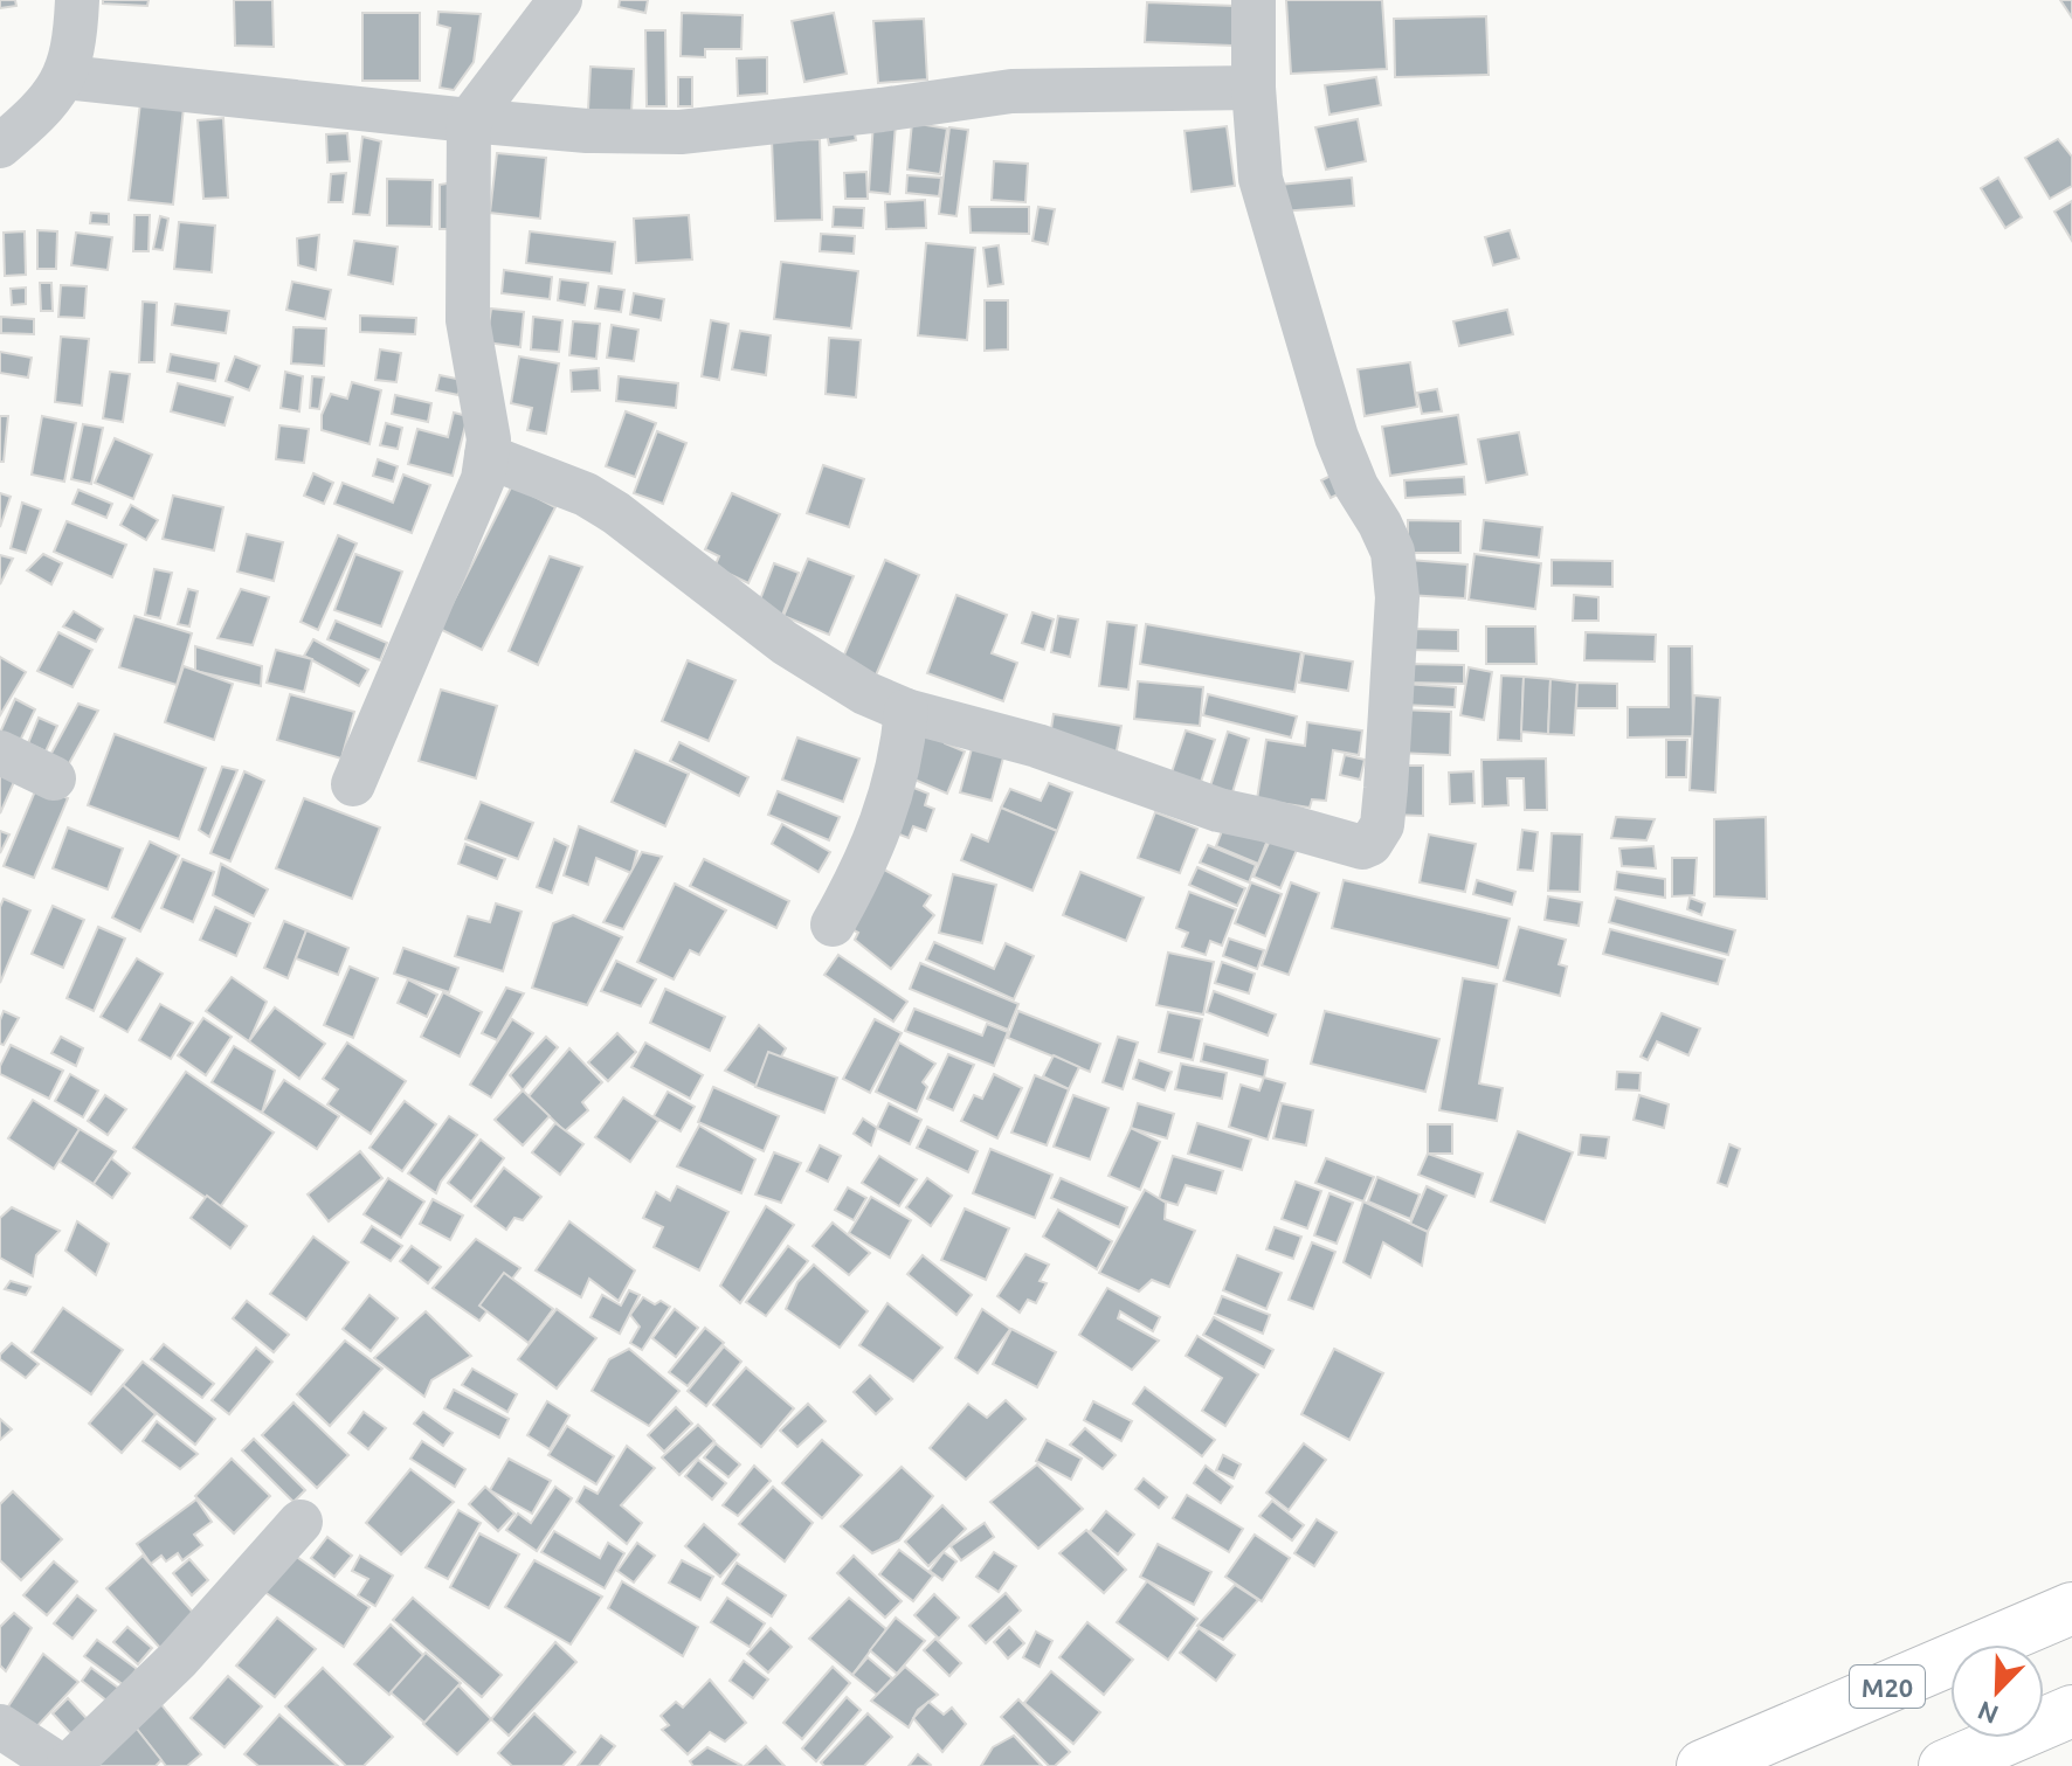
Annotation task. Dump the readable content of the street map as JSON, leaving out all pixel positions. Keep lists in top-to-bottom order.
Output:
{
  "streets": {
    "highway": ["M20"]
  },
  "north": "bottom left"
}
